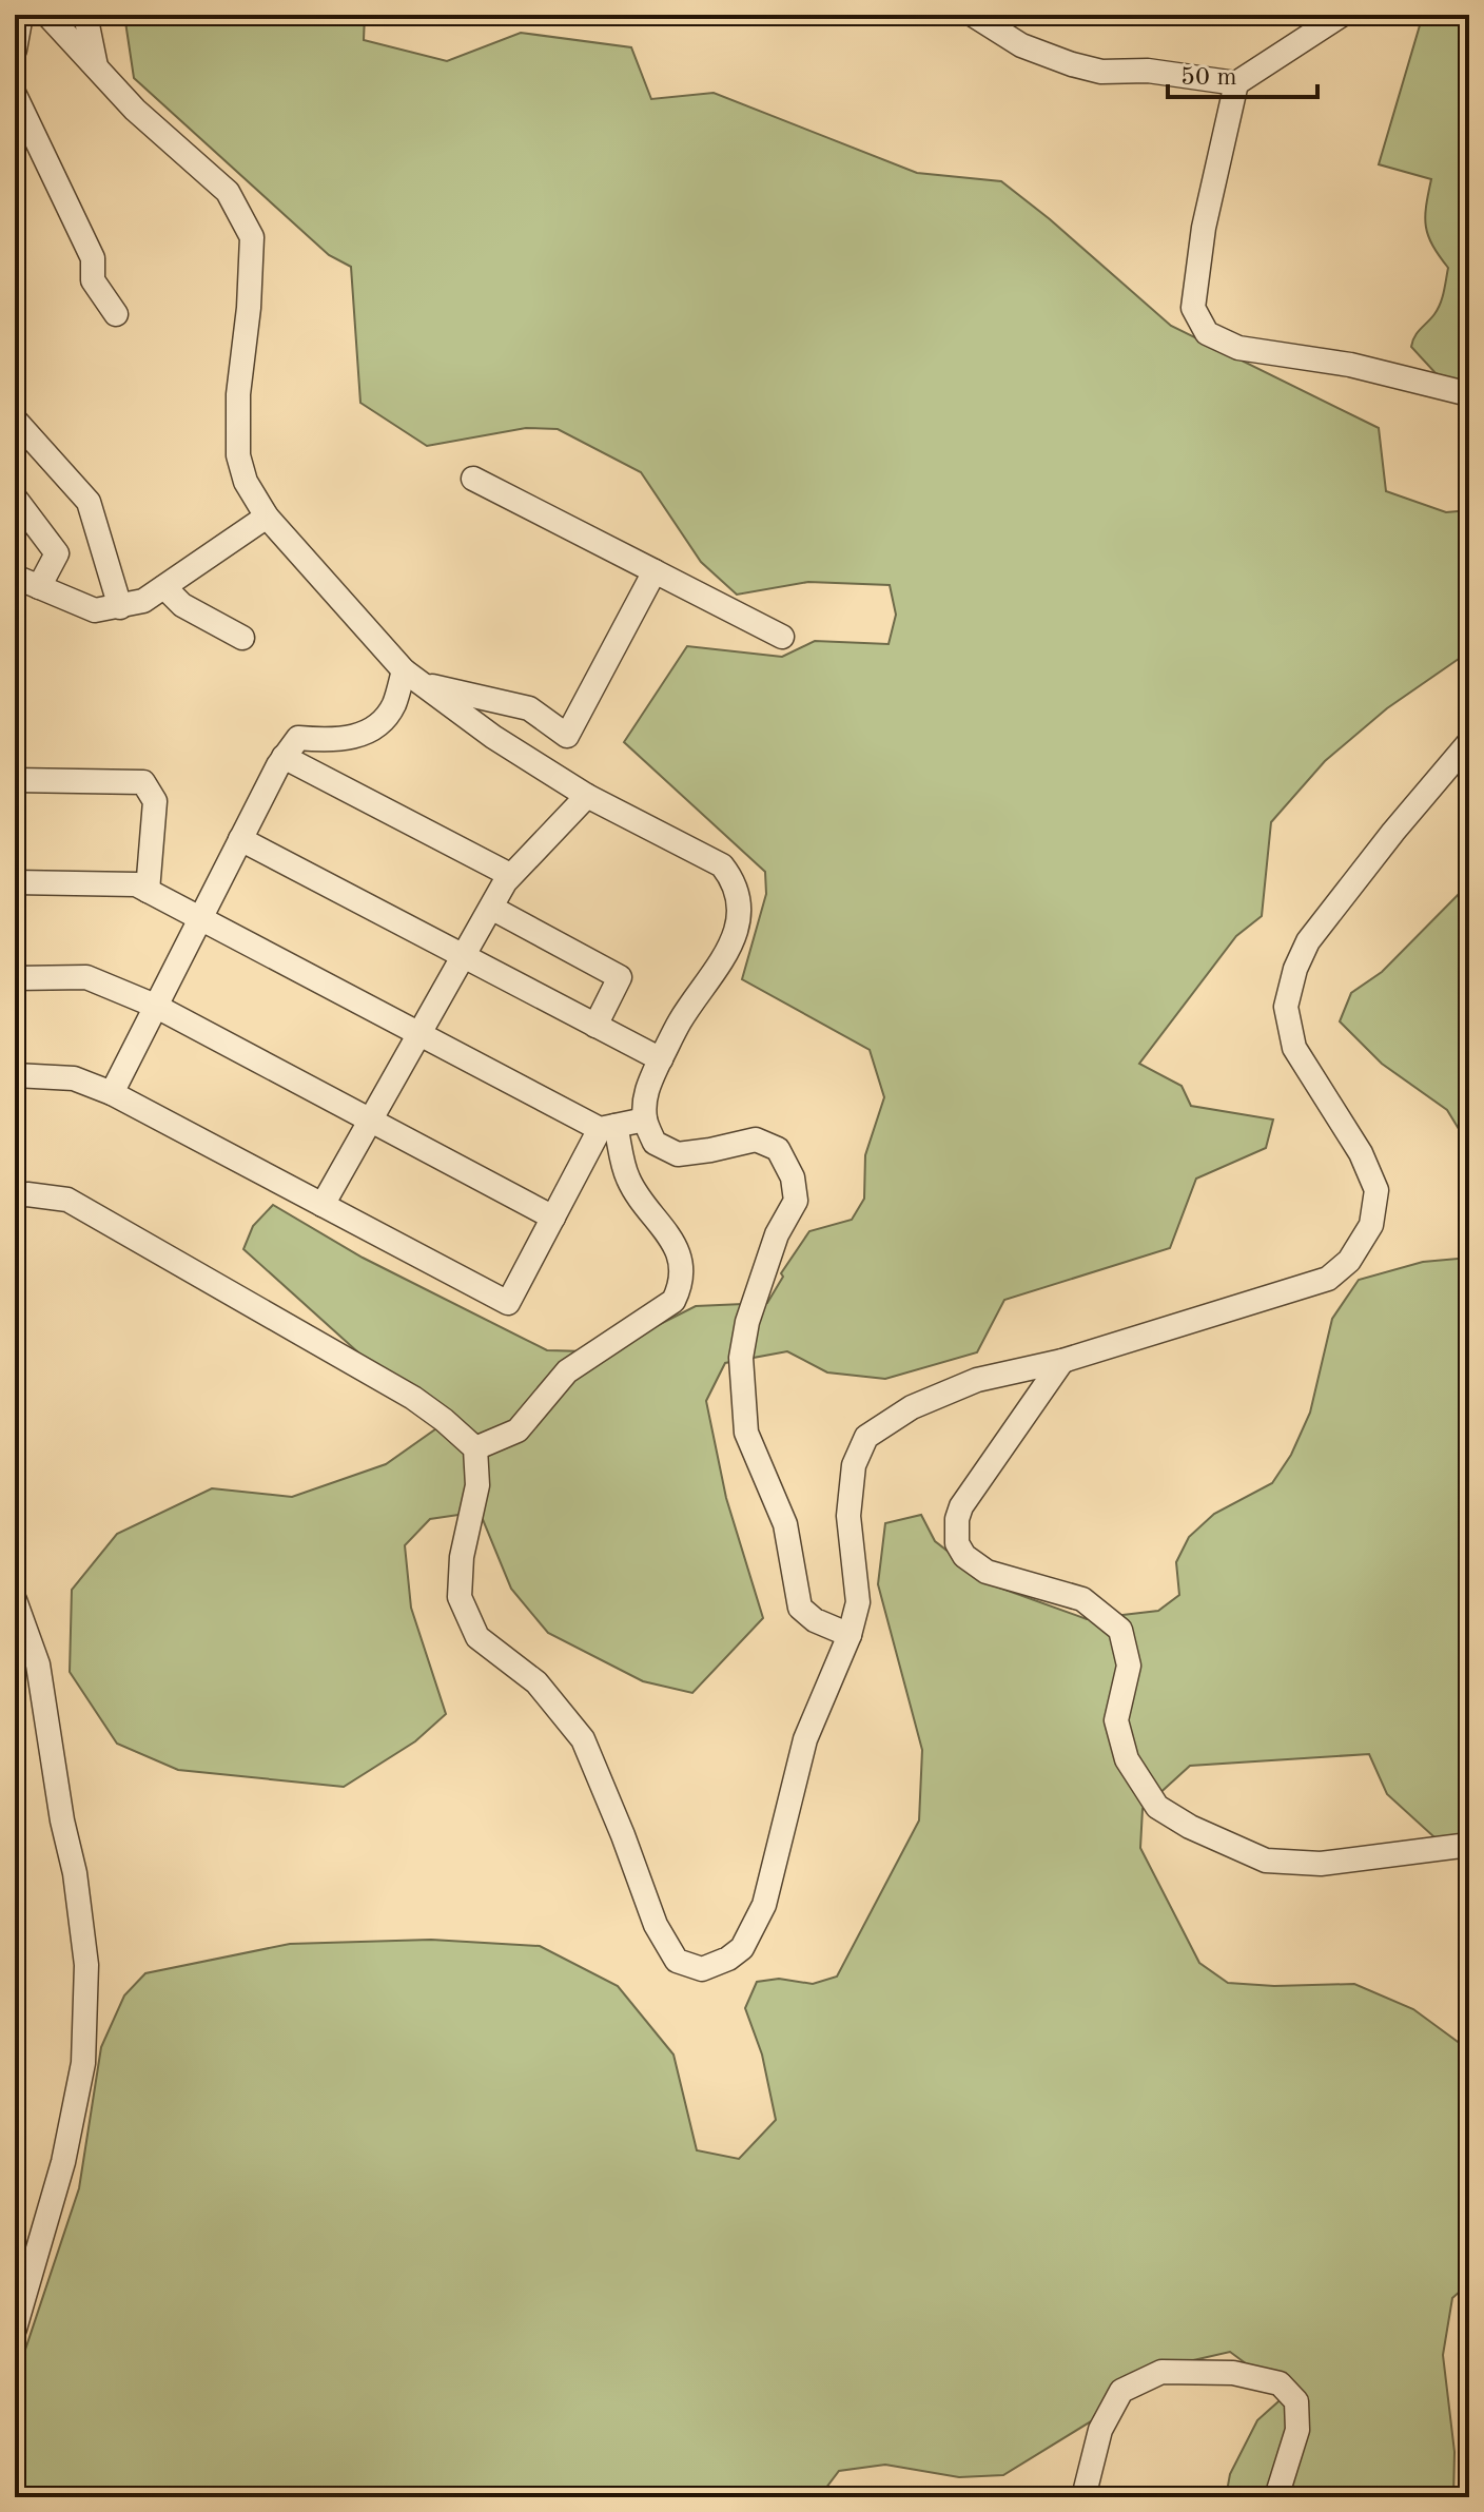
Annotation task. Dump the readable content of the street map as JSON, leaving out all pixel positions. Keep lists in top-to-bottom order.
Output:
{
  "scale_bar": "50 m"
}
